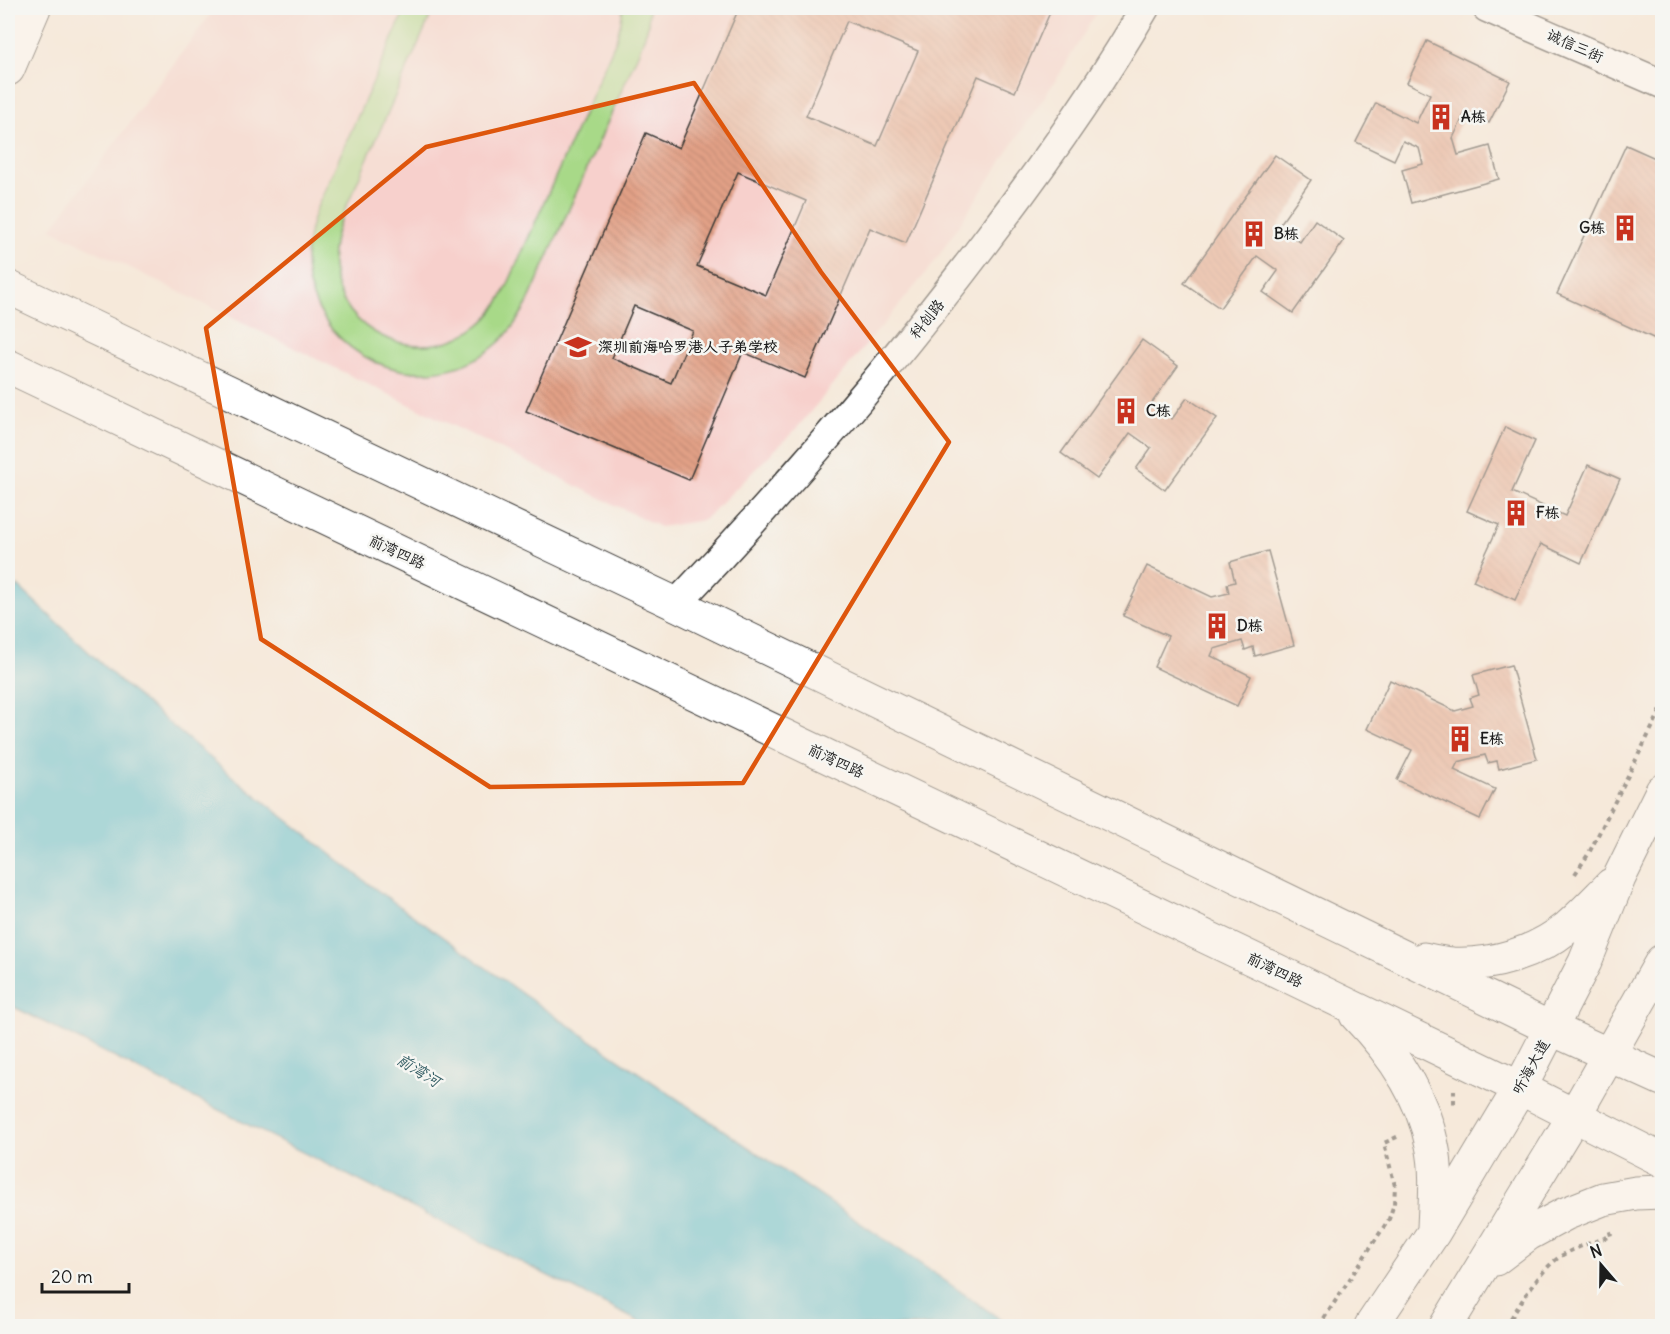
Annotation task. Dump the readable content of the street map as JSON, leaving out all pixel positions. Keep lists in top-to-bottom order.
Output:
{
  "streets": {
    "street": [
      "诚信三街",
      "科创路",
      "前湾四路",
      "听海大道"
    ]
  },
  "crossings": [
    ["前湾四路", "听海大道"]
  ],
  "water": ["前湾河"],
  "places": {
    "building": [
      "A栋",
      "G栋",
      "B栋",
      "C栋",
      "F栋",
      "D栋",
      "E栋"
    ],
    "school or university": ["深圳前海哈罗港人子弟学校"]
  },
  "scale_bar": "20 m",
  "north": "top"
}
